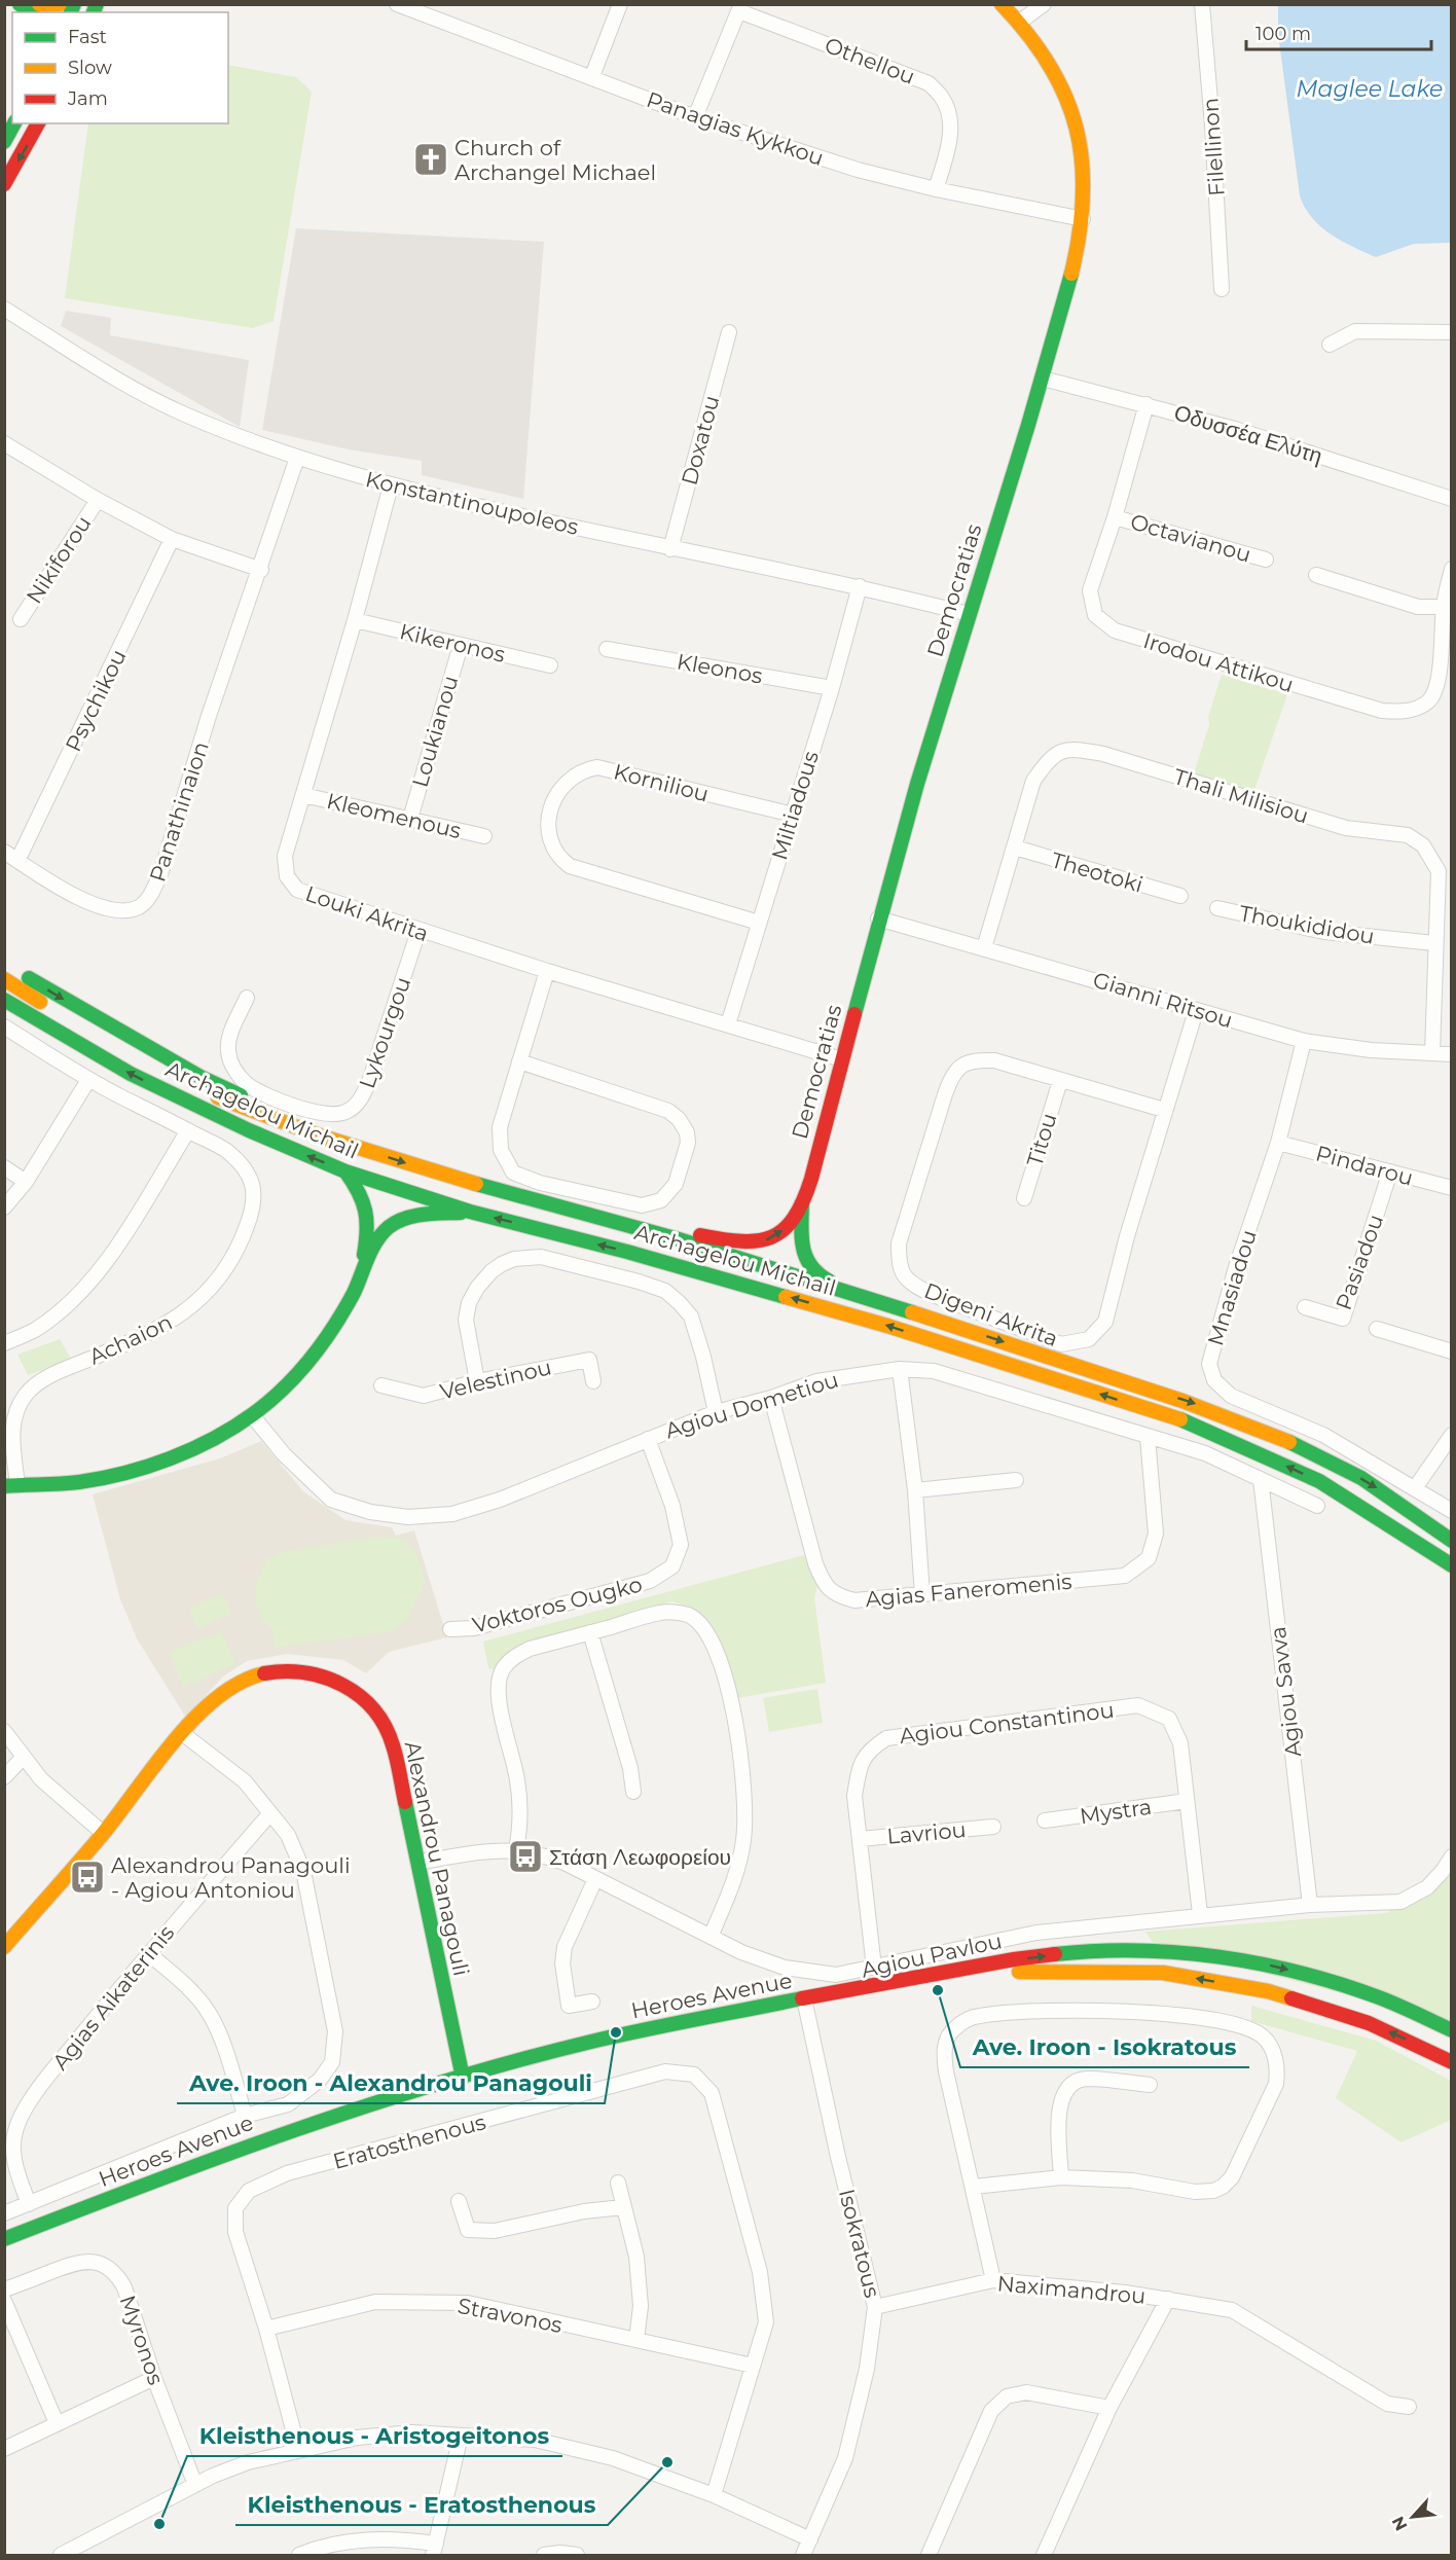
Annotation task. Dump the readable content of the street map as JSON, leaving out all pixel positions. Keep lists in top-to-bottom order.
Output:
{
  "streets": {
    "main road": [
      "Democratias",
      "Archagelou Michail",
      "Alexandrou Panagouli",
      "Heroes Avenue"
    ],
    "street": [
      "Othellou",
      "Panagias Kykkou",
      "Filellinon",
      "Οδυσσέα Ελύτη",
      "Doxatou",
      "Konstantinoupoleos",
      "Octavianou",
      "Nikiforou",
      "Kikeronos",
      "Irodou Attikou",
      "Kleonos",
      "Psychikou",
      "Loukianou",
      "Korniliou",
      "Thali Milisiou",
      "Miltiadous",
      "Panathinaion",
      "Kleomenous",
      "Theotoki",
      "Louki Akrita",
      "Thoukididou",
      "Gianni Ritsou",
      "Lykourgou",
      "Titou",
      "Pindarou",
      "Pasiadou",
      "Mnasiadou",
      "Digeni Akrita",
      "Achaion",
      "Velestinou",
      "Agiou Dometiou",
      "Agias Faneromenis",
      "Voktoros Ougko",
      "Agiou Savva",
      "Agiou Constantinou",
      "Mystra",
      "Lavriou",
      "Agiou Pavlou",
      "Agias Aikaterinis",
      "Eratosthenous",
      "Isokratous",
      "Naximandrou",
      "Stravonos",
      "Myronos"
    ]
  },
  "crossings": [
    ["Othellou", "Panagias Kykkou"],
    ["Panagias Kykkou", "Democratias"],
    ["Οδυσσέα Ελύτη", "Democratias"],
    ["Οδυσσέα Ελύτη", "Irodou Attikou"],
    ["Doxatou", "Konstantinoupoleos"],
    ["Konstantinoupoleos", "Democratias"],
    ["Konstantinoupoleos", "Miltiadous"],
    ["Konstantinoupoleos", "Panathinaion"],
    ["Konstantinoupoleos", "Louki Akrita"],
    ["Octavianou", "Irodou Attikou"],
    ["Democratias", "Louki Akrita"],
    ["Democratias", "Gianni Ritsou"],
    ["Democratias", "Archagelou Michail"],
    ["Kikeronos", "Loukianou"],
    ["Kikeronos", "Louki Akrita"],
    ["Kleonos", "Miltiadous"],
    ["Psychikou", "Panathinaion"],
    ["Loukianou", "Kleomenous"],
    ["Korniliou", "Miltiadous"],
    ["Thali Milisiou", "Theotoki"],
    ["Thali Milisiou", "Thoukididou"],
    ["Thali Milisiou", "Gianni Ritsou"],
    ["Miltiadous", "Louki Akrita"],
    ["Kleomenous", "Louki Akrita"],
    ["Louki Akrita", "Lykourgou"],
    ["Gianni Ritsou", "Mnasiadou"],
    ["Gianni Ritsou", "Digeni Akrita"],
    ["Titou", "Digeni Akrita"],
    ["Pindarou", "Pasiadou"],
    ["Pindarou", "Mnasiadou"],
    ["Agiou Dometiou", "Agias Faneromenis"],
    ["Agiou Dometiou", "Voktoros Ougko"],
    ["Agiou Dometiou", "Agiou Savva"],
    ["Agiou Savva", "Agiou Pavlou"],
    ["Agiou Constantinou", "Mystra"],
    ["Agiou Constantinou", "Lavriou"],
    ["Agiou Constantinou", "Agiou Pavlou"],
    ["Alexandrou Panagouli", "Agiou Pavlou"],
    ["Alexandrou Panagouli", "Heroes Avenue"],
    ["Heroes Avenue", "Isokratous"],
    ["Eratosthenous", "Stravonos"],
    ["Isokratous", "Naximandrou"]
  ],
  "water": ["Maglee Lake"],
  "places": {
    "church": ["Church of Archangel Michael"],
    "bus stop": ["Στάση Λεωφορείου", "Alexandrou Panagouli - Agiou Antoniou"],
    "other": [
      "Ave. Iroon - Isokratous",
      "Ave. Iroon - Alexandrou Panagouli",
      "Kleisthenous - Eratosthenous",
      "Kleisthenous - Aristogeitonos"
    ]
  },
  "legend": ["Fast", "Slow", "Jam"],
  "scale_bar": "100 m",
  "north": "bottom left"
}
